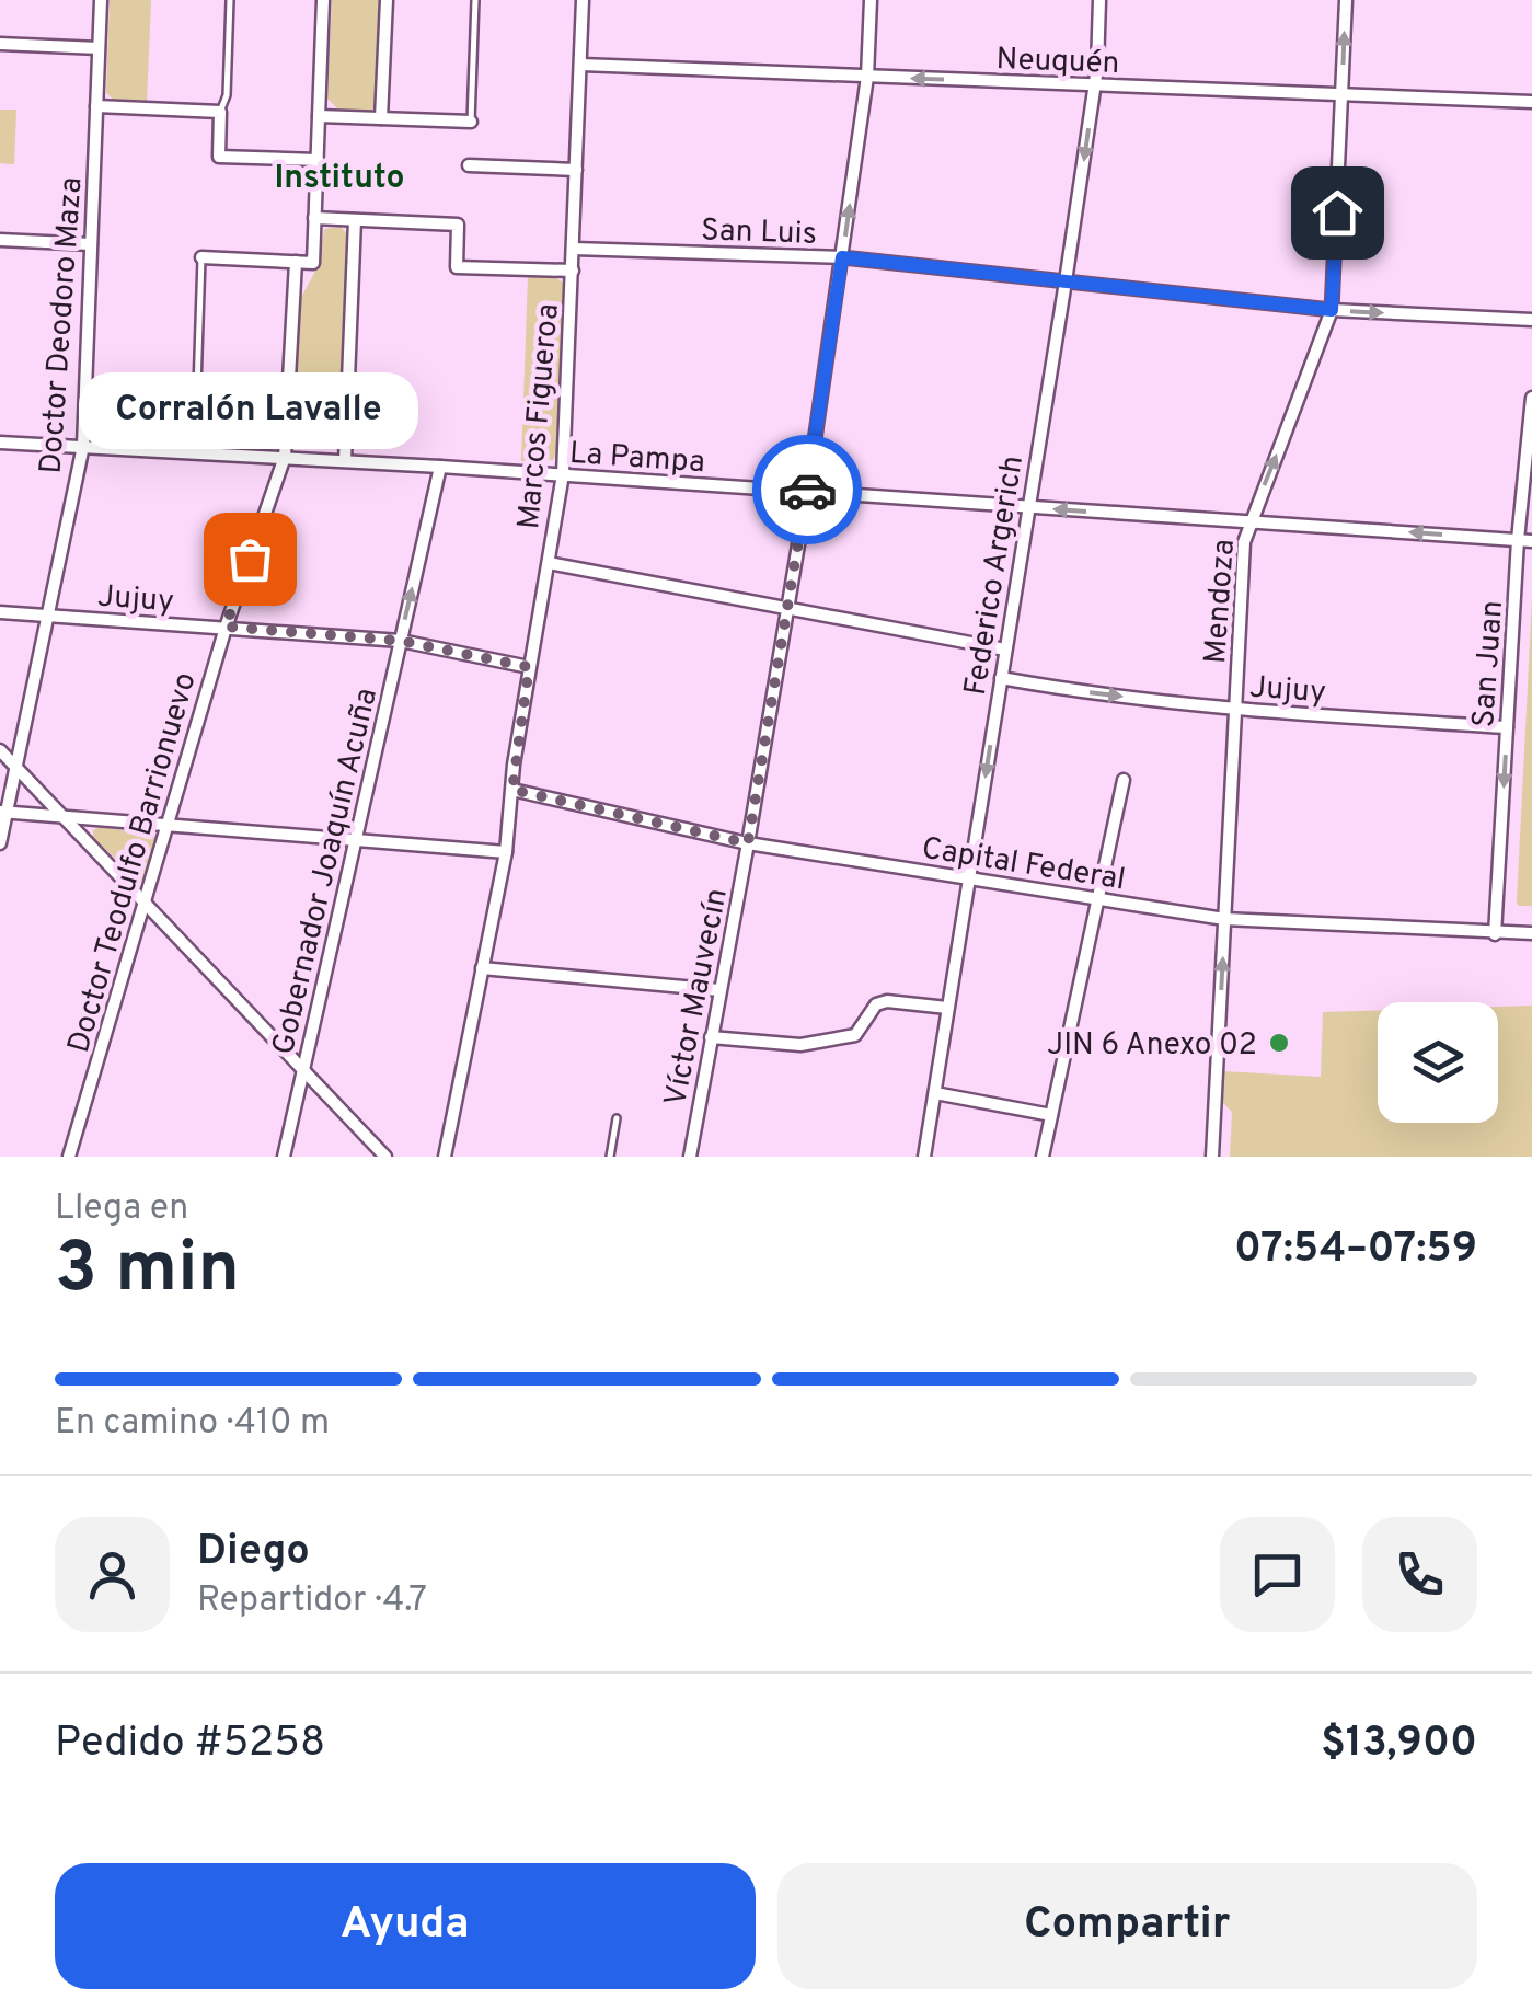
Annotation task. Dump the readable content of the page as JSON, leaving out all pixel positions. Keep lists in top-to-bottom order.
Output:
{
  "streets": {
    "street": [
      "Neuquén",
      "San Luis",
      "Doctor Deodoro Maza",
      "Marcos Figueroa",
      "La Pampa",
      "Federico Argerich",
      "Jujuy",
      "Mendoza",
      "San Juan",
      "Doctor Teodulfo Barrionuevo",
      "Capital Federal",
      "Gobernador Joaquín Acuña",
      "Víctor Mauvecín"
    ]
  },
  "crossings": [
    ["Neuquén", "Marcos Figueroa"],
    ["Neuquén", "Federico Argerich"],
    ["Neuquén", "Mendoza"],
    ["Neuquén", "Víctor Mauvecín"],
    ["San Luis", "Marcos Figueroa"],
    ["San Luis", "Federico Argerich"],
    ["San Luis", "Mendoza"],
    ["San Luis", "Víctor Mauvecín"],
    ["Doctor Deodoro Maza", "La Pampa"],
    ["Doctor Deodoro Maza", "Jujuy"],
    ["Marcos Figueroa", "La Pampa"],
    ["Marcos Figueroa", "Jujuy"],
    ["Marcos Figueroa", "Capital Federal"],
    ["La Pampa", "Federico Argerich"],
    ["La Pampa", "Mendoza"],
    ["La Pampa", "San Juan"],
    ["La Pampa", "Doctor Teodulfo Barrionuevo"],
    ["La Pampa", "Gobernador Joaquín Acuña"],
    ["La Pampa", "Víctor Mauvecín"],
    ["Federico Argerich", "Jujuy"],
    ["Federico Argerich", "Capital Federal"],
    ["Jujuy", "Mendoza"],
    ["Jujuy", "San Juan"],
    ["Jujuy", "Doctor Teodulfo Barrionuevo"],
    ["Jujuy", "Gobernador Joaquín Acuña"],
    ["Mendoza", "Capital Federal"],
    ["San Juan", "Capital Federal"],
    ["Capital Federal", "Víctor Mauvecín"]
  ],
  "one_way": ["Mendoza", "San Juan"],
  "districts": ["Instituto"],
  "places": ["Corralón Lavalle", "JIN 6 Anexo 02"],
  "page": {
    "bubble": "Corralón Lavalle",
    "heading": ["3 min", "Llega en", "07:54–07:59"],
    "panel": [
      "Diego",
      "Repartidor · 4.7",
      "Pedido #5258",
      "$13,900"
    ],
    "bar": "En camino · 410 m",
    "buttons": ["Ayuda", "Compartir"]
  }
}
